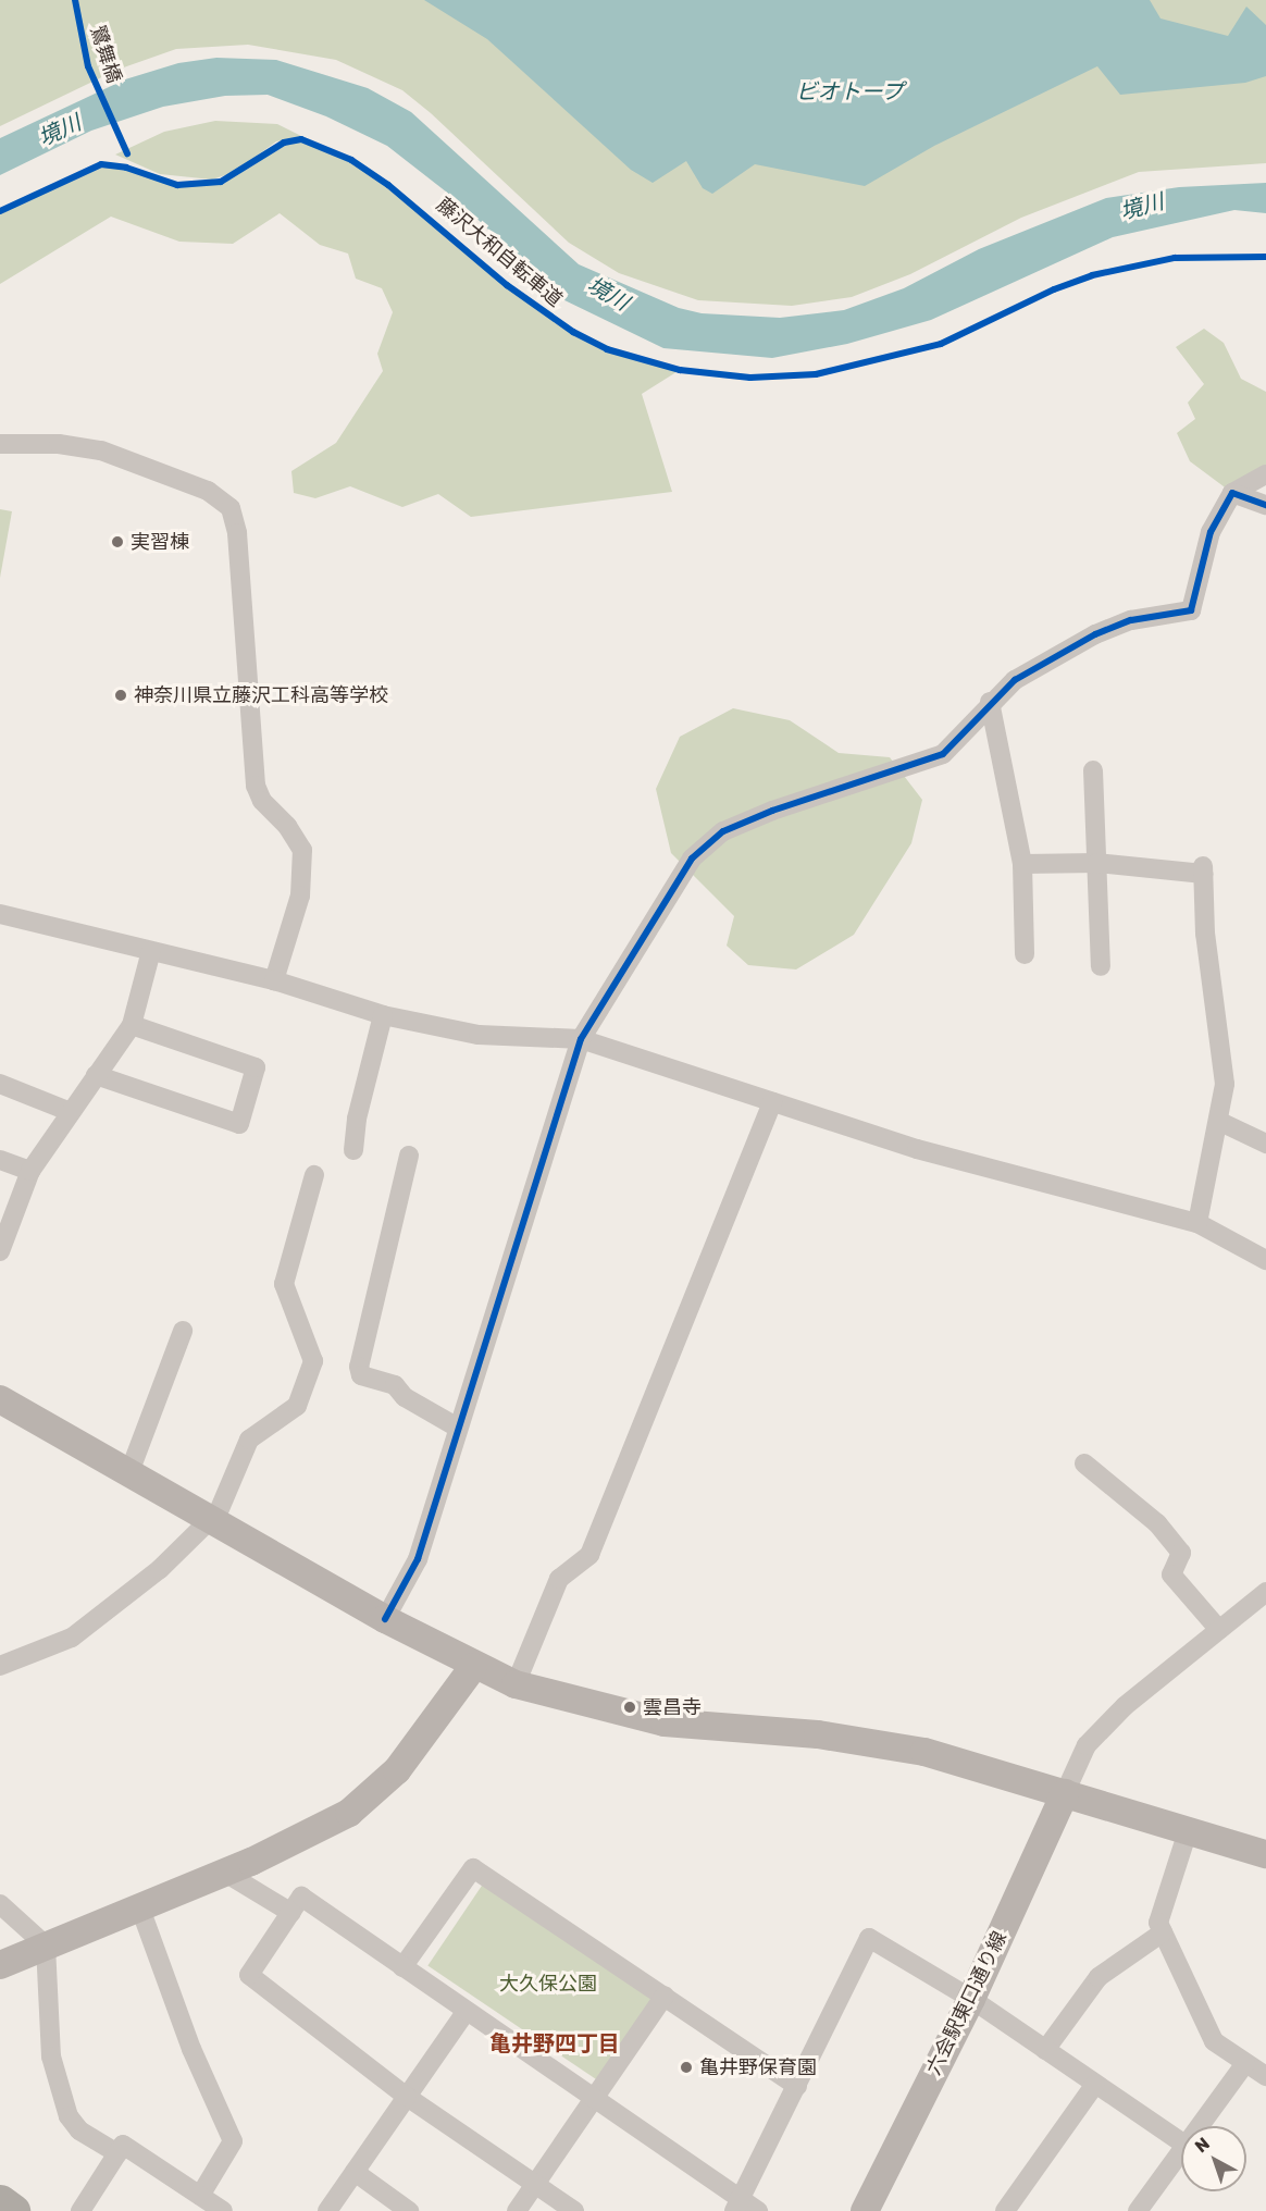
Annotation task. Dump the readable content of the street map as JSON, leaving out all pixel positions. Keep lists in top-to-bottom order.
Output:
{
  "streets": {
    "street": ["六会駅東口通り線"],
    "cycle path": ["鷺舞橋", "藤沢大和自転車道"]
  },
  "districts": ["亀井野四丁目"],
  "water": ["ビオトープ", "境川"],
  "parks": ["大久保公園"],
  "places": [
    "実習棟",
    "神奈川県立藤沢工科高等学校",
    "雲昌寺",
    "亀井野保育園"
  ],
  "north": "top left"
}
